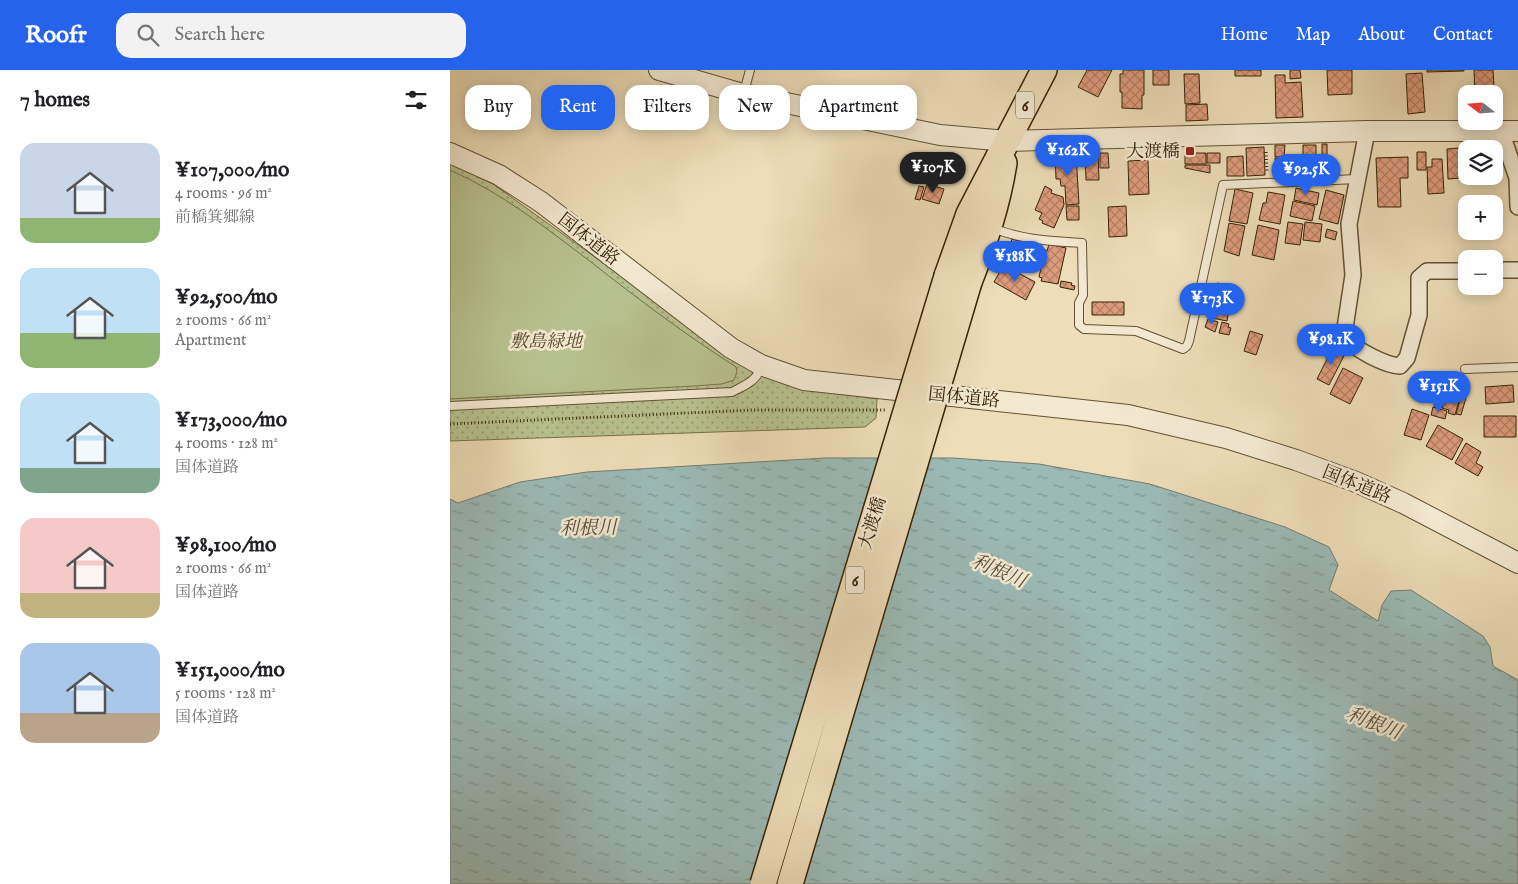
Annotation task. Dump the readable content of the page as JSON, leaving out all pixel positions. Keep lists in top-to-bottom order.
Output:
{
  "streets": {
    "main road": ["6", "大渡橋"],
    "street": ["国体道路"]
  },
  "crossings": [
    ["6", "大渡橋"]
  ],
  "water": ["利根川"],
  "parks": ["敷島緑地"],
  "places": {
    "transit": ["大渡橋"]
  },
  "north": "left",
  "page": {
    "header": "Roofr",
    "search": "Search here",
    "nav": [
      "Home",
      "Map",
      "About",
      "Contact"
    ],
    "heading": "7 homes",
    "map_buttons": ["+", "−"],
    "chip": [
      "Buy",
      "Rent",
      "Filters",
      "New",
      "Apartment"
    ],
    "list": [
      {
        "name": "¥107,000/mo",
        "note": "4 rooms · 96 m² · 前橋箕郷線"
      },
      {
        "name": "¥92,500/mo",
        "note": "2 rooms · 66 m² · Apartment"
      },
      {
        "name": "¥173,000/mo",
        "note": "4 rooms · 128 m² · 国体道路"
      },
      {
        "name": "¥98,100/mo",
        "note": "2 rooms · 66 m² · 国体道路"
      },
      {
        "name": "¥151,000/mo",
        "note": "5 rooms · 128 m² · 国体道路"
      }
    ],
    "price": [
      "¥162K",
      "¥107K",
      "¥92.5K",
      "¥188K",
      "¥173K",
      "¥98.1K",
      "¥151K"
    ]
  }
}
